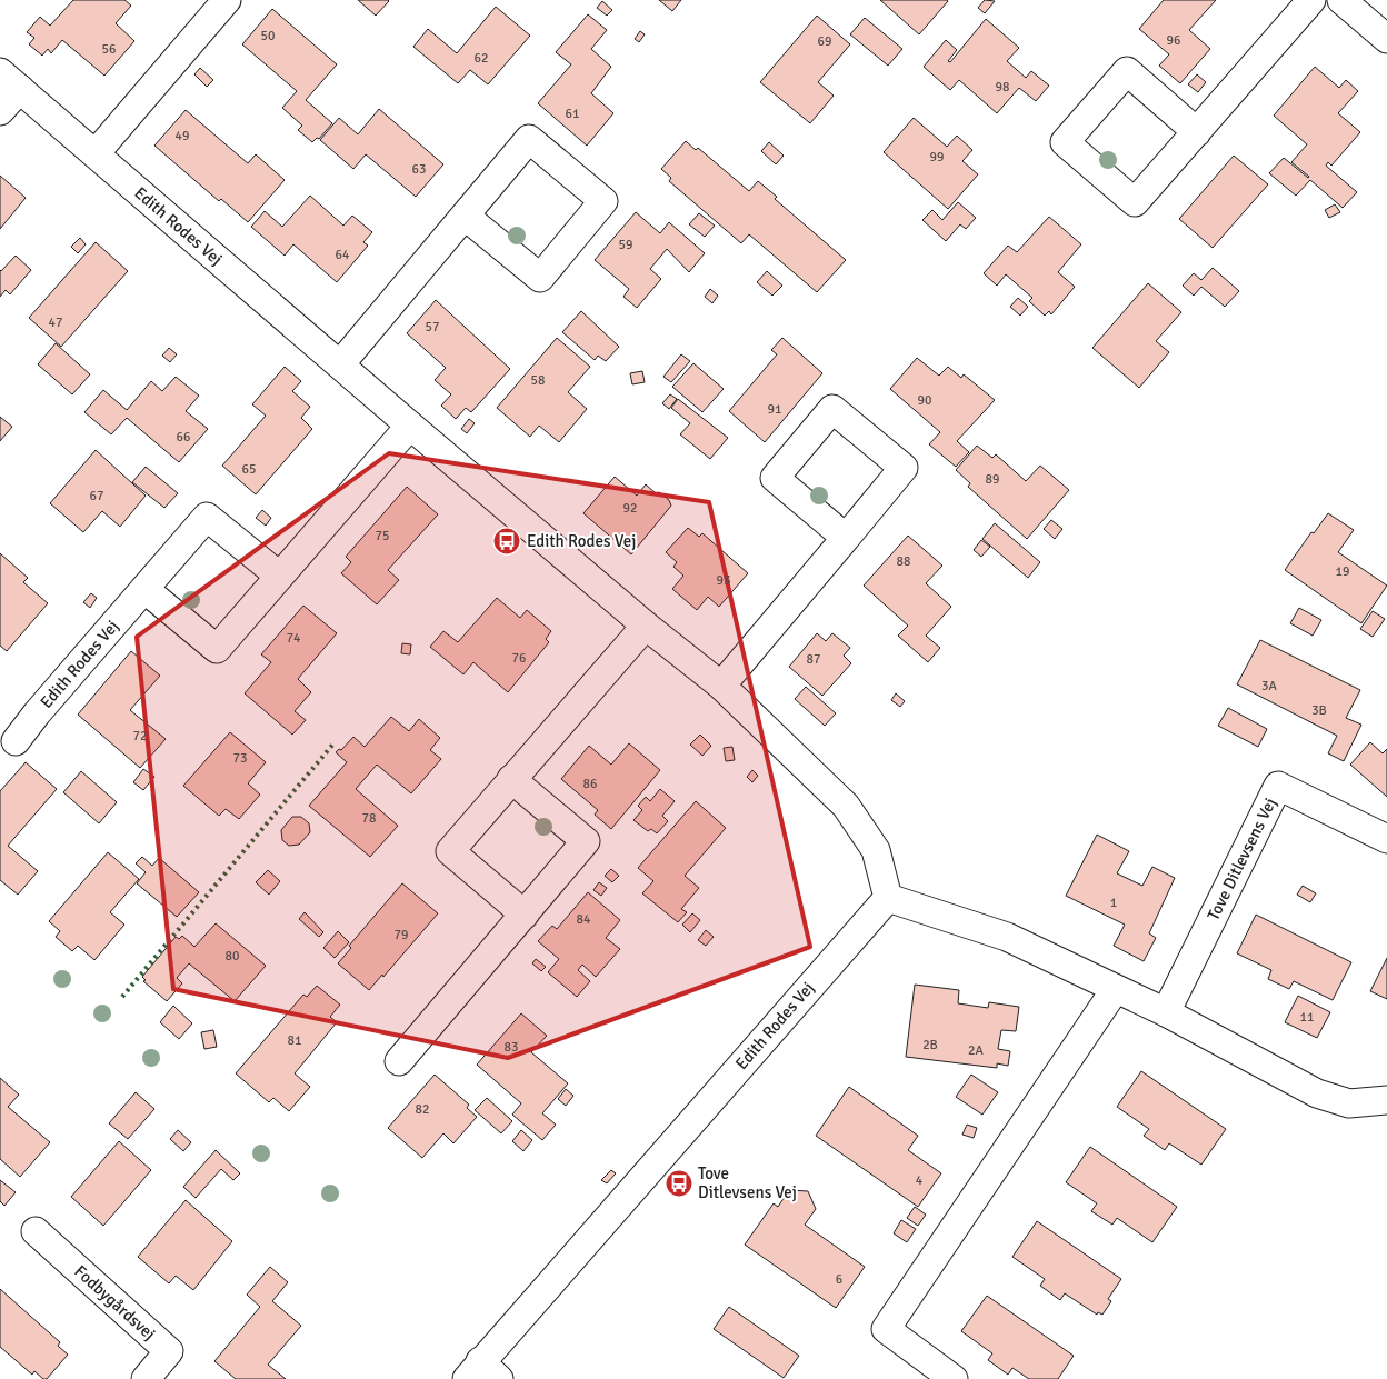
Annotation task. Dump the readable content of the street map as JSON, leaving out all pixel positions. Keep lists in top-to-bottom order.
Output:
{
  "streets": {
    "street": ["Edith Rodes Vej", "Tove Ditlevsens Vej", "Fodbygårdsvej"]
  },
  "places": {
    "bus stop": ["Edith Rodes Vej", "Tove Ditlevsens Vej"]
  },
  "house_numbers": [
    "50",
    "96",
    "69",
    "56",
    "62",
    "98",
    "61",
    "49",
    "99",
    "63",
    "59",
    "64",
    "47",
    "57",
    "58",
    "90",
    "91",
    "66",
    "65",
    "89",
    "67",
    "92",
    "75",
    "88",
    "19",
    "93",
    "74",
    "76",
    "87",
    "3A",
    "3B",
    "72",
    "73",
    "86",
    "78",
    "1",
    "84",
    "79",
    "80",
    "11",
    "81",
    "2B",
    "83",
    "2A",
    "82",
    "4",
    "6"
  ]
}
